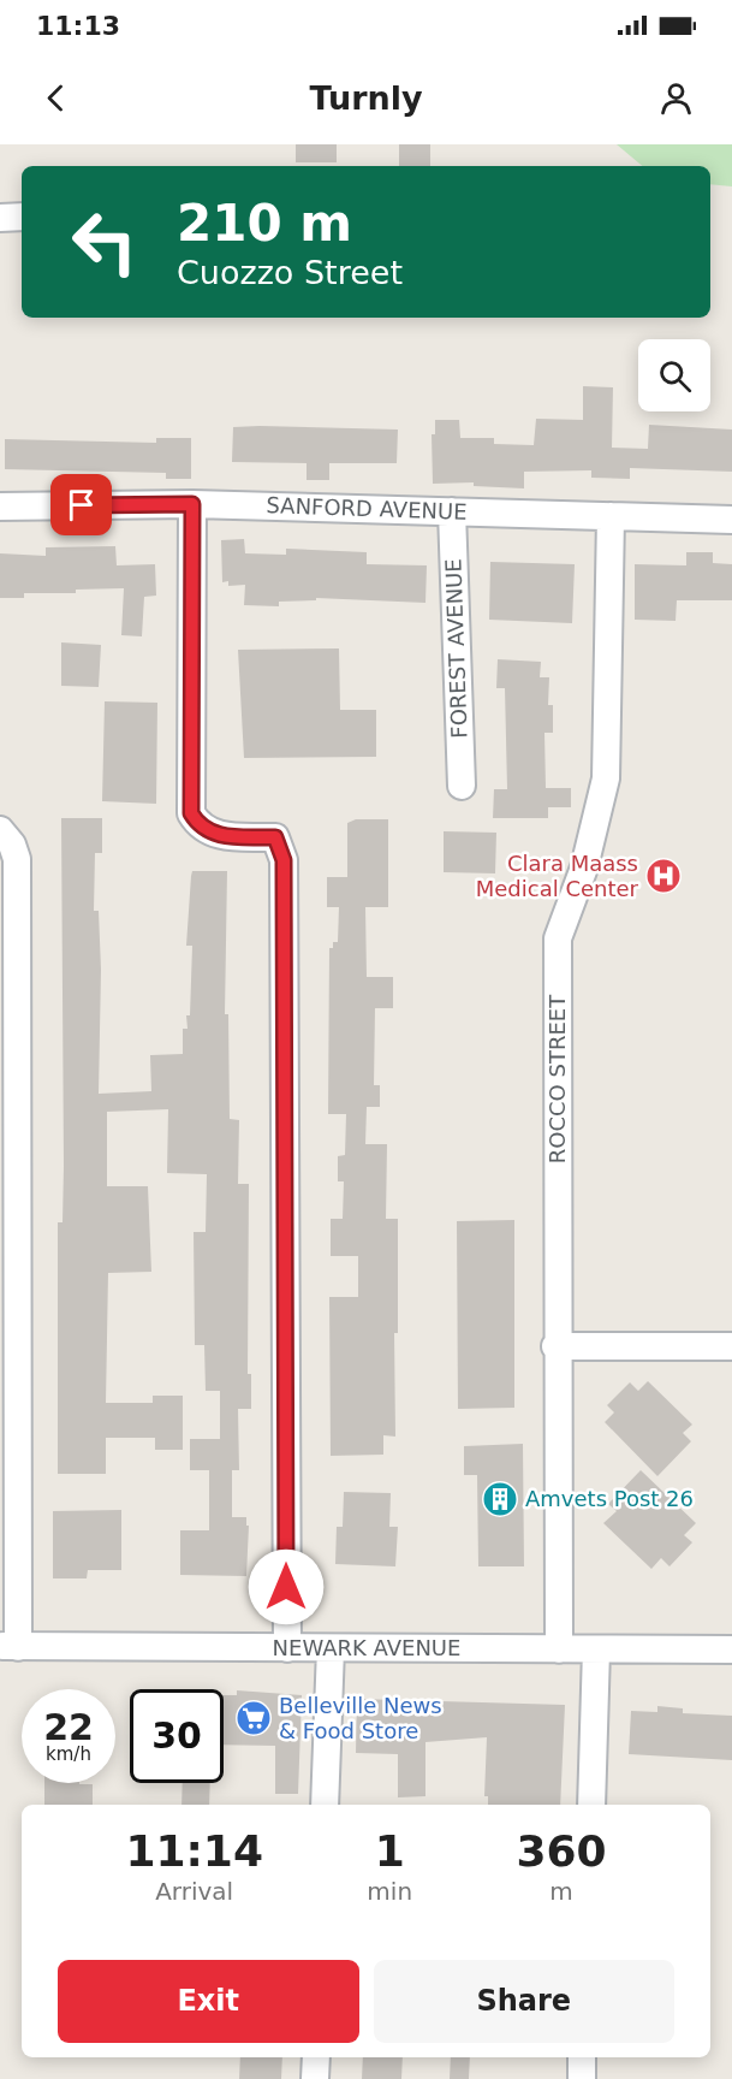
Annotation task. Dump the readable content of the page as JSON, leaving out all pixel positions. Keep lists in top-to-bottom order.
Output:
{
  "streets": {
    "street": [
      "SANFORD AVENUE",
      "FOREST AVENUE",
      "ROCCO STREET",
      "NEWARK AVENUE"
    ]
  },
  "crossings": [
    ["SANFORD AVENUE", "FOREST AVENUE"],
    ["SANFORD AVENUE", "ROCCO STREET"],
    ["ROCCO STREET", "NEWARK AVENUE"]
  ],
  "places": {
    "hospital": ["Clara Maass Medical Center"],
    "building": ["Amvets Post 26"],
    "supermarket": ["Belleville News & Food Store"]
  },
  "page": {
    "status": "11:13",
    "header": "Turnly",
    "turn": ["210 m", "Cuozzo Street"],
    "speed": "22 km/h",
    "limit": "30",
    "eta": [
      "11:14",
      "Arrival",
      "1",
      "min",
      "360",
      "m"
    ],
    "buttons": ["Exit", "Share"]
  }
}
